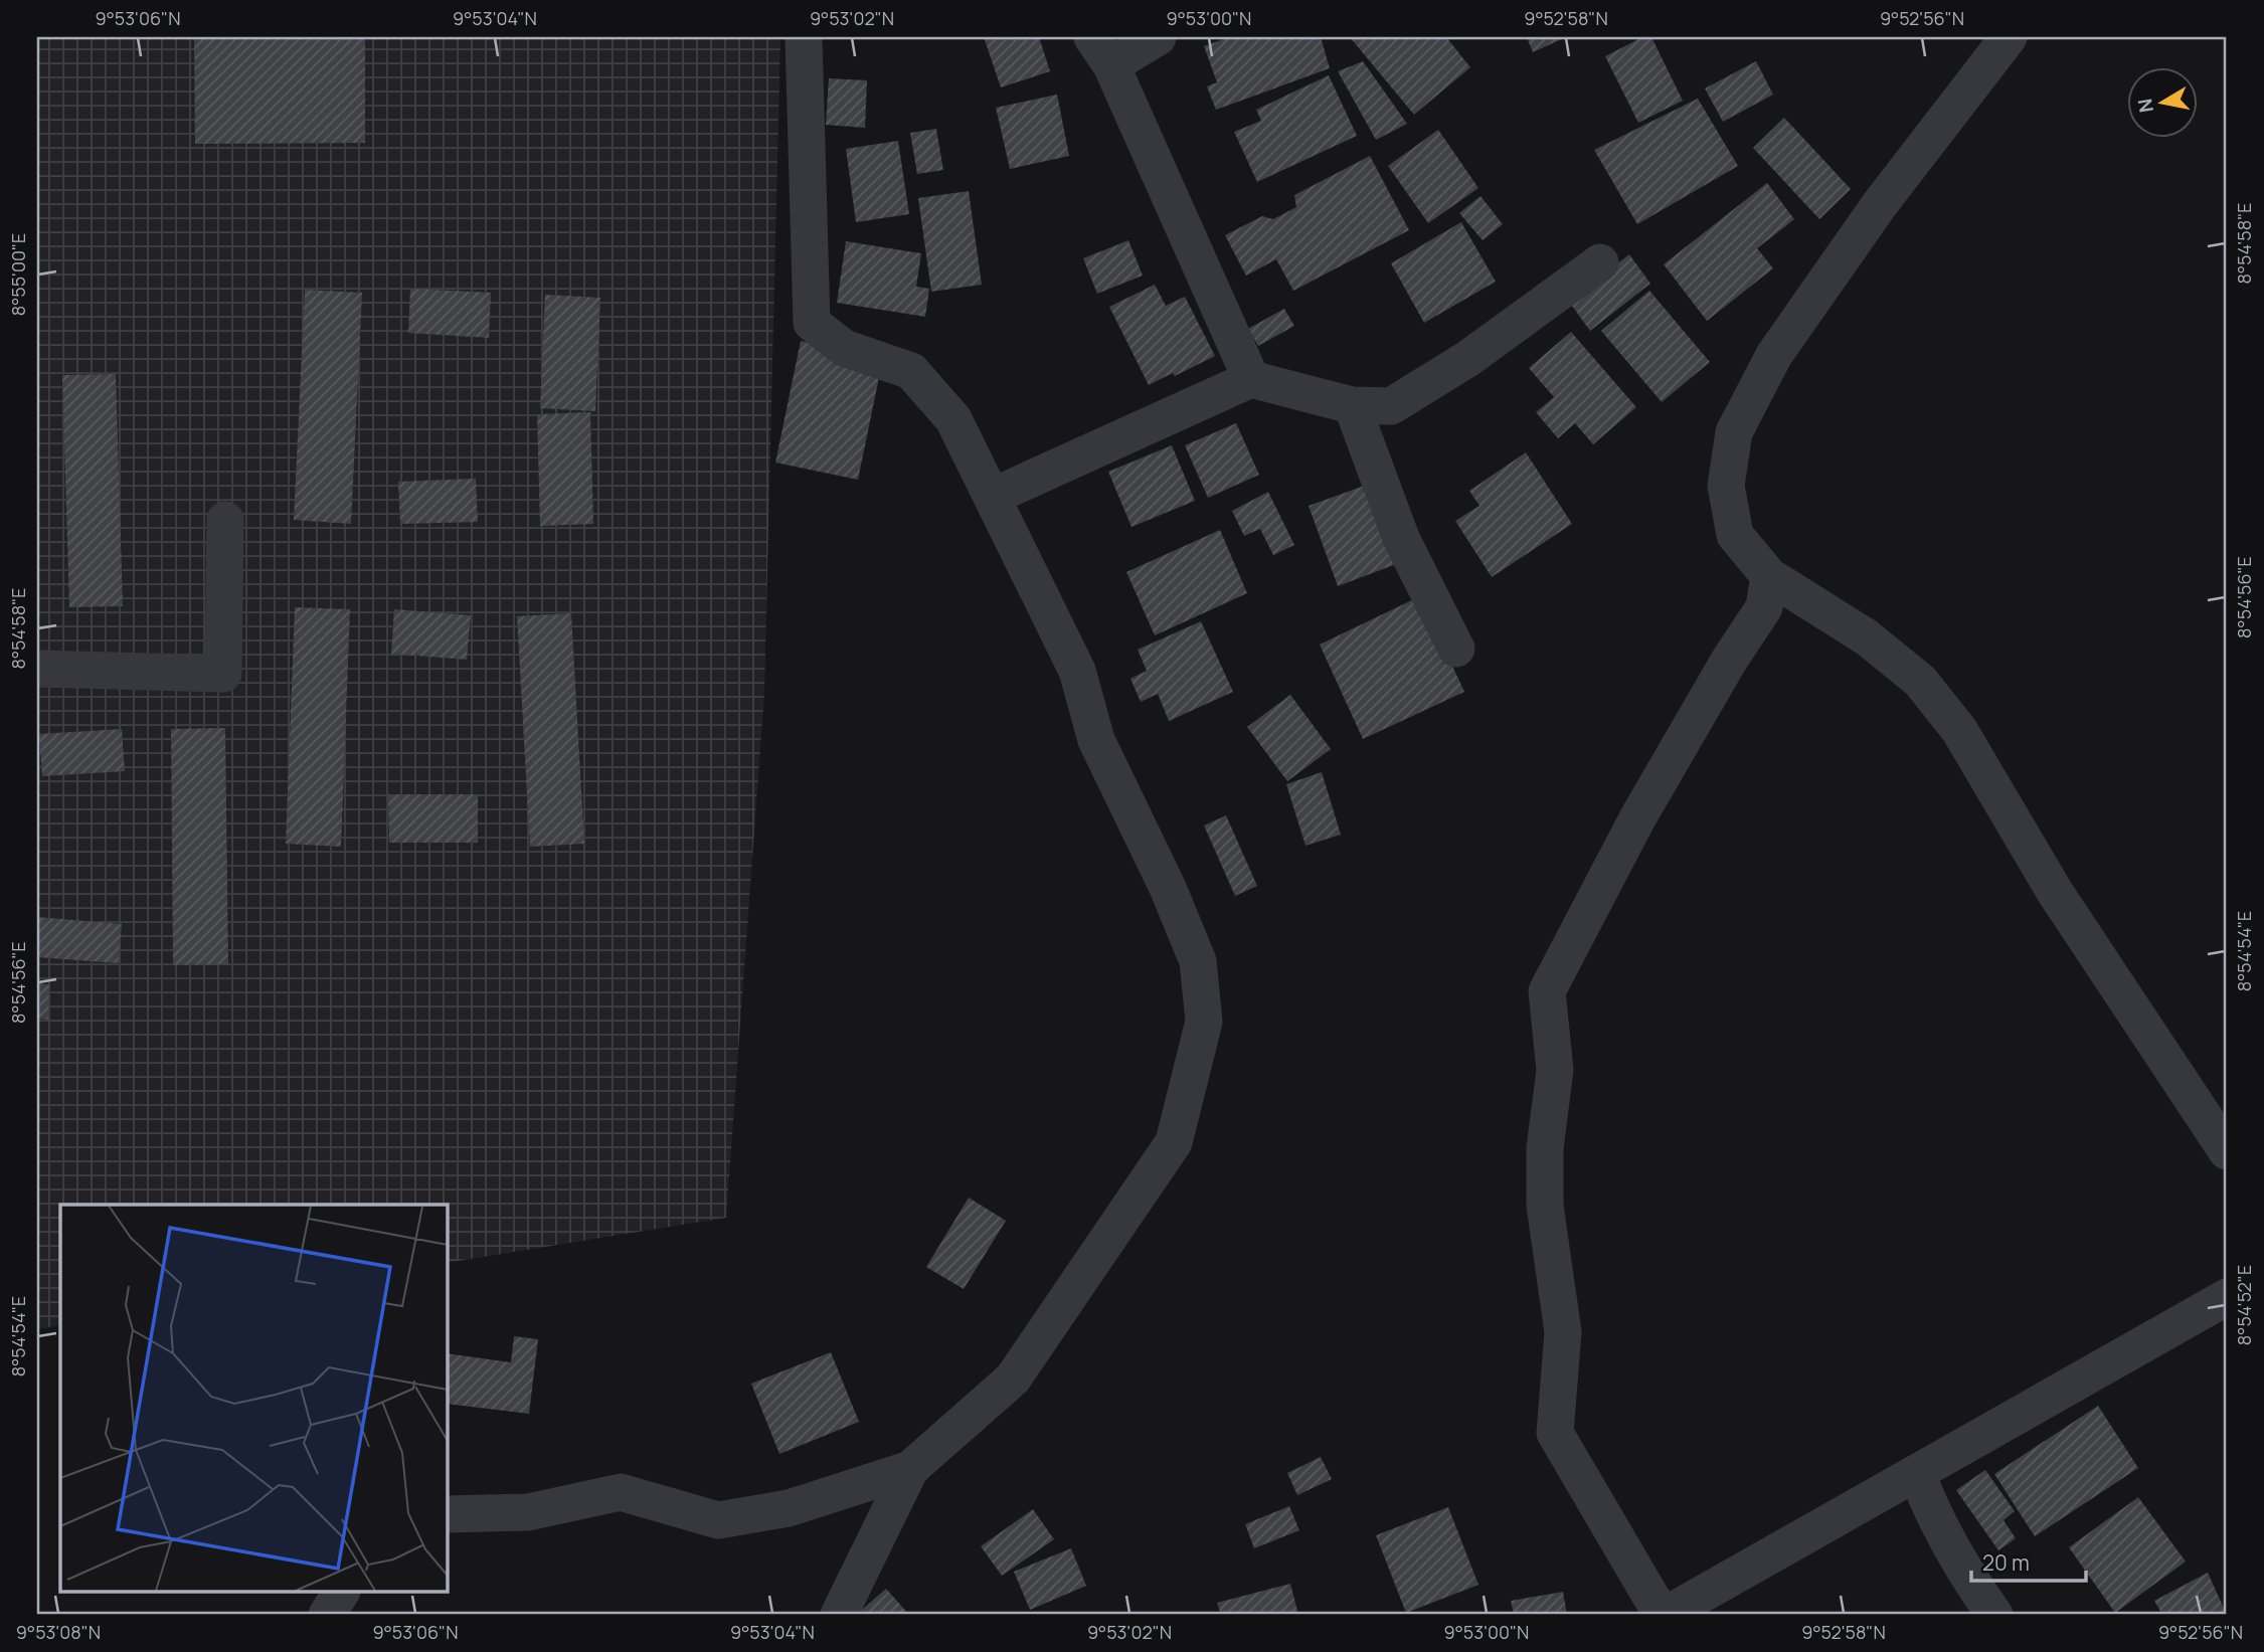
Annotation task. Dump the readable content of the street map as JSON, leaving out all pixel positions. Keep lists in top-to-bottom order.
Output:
{
  "scale_bar": "20 m",
  "north": "left",
  "coordinates": [
    "9°53'06\"N",
    "9°53'04\"N",
    "9°53'02\"N",
    "9°53'00\"N",
    "9°52'58\"N",
    "9°52'56\"N",
    "8°54'58\"E",
    "8°55'00\"E",
    "8°54'56\"E",
    "8°54'54\"E",
    "8°54'52\"E",
    "9°53'08\"N"
  ]
}
